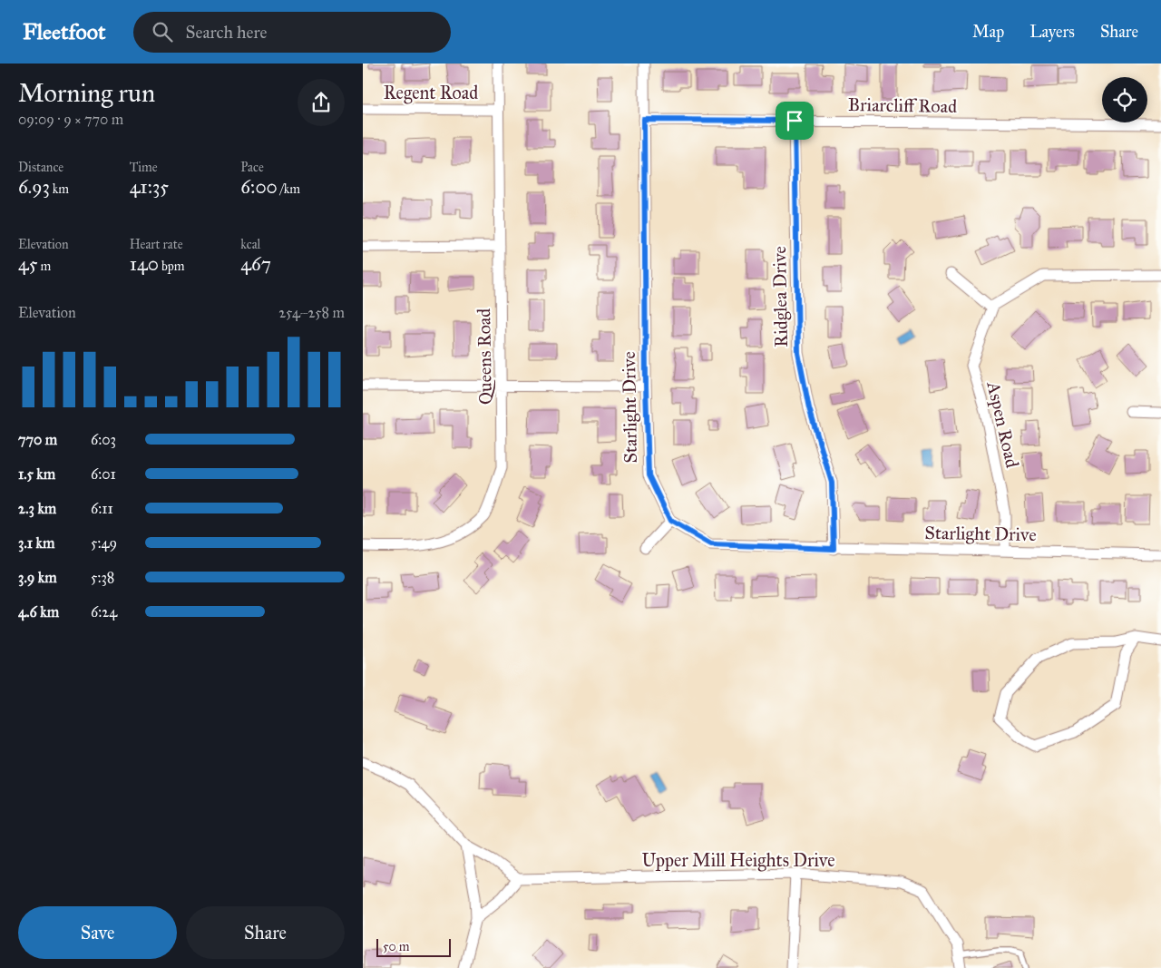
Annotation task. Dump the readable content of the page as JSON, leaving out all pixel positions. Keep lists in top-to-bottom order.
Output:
{
  "streets": {
    "street": [
      "Regent Road",
      "Briarcliff Road",
      "Ridglea Drive",
      "Queens Road",
      "Starlight Drive",
      "Aspen Road",
      "Upper Mill Heights Drive"
    ]
  },
  "crossings": [
    ["Regent Road", "Queens Road"],
    ["Briarcliff Road", "Ridglea Drive"],
    ["Briarcliff Road", "Starlight Drive"],
    ["Ridglea Drive", "Starlight Drive"],
    ["Starlight Drive", "Aspen Road"]
  ],
  "scale_bar": "50 m",
  "page": {
    "header": "Fleetfoot",
    "search": "Search here",
    "nav": ["Map", "Layers", "Share"],
    "heading": ["Morning run", "09:09 · 9 × 770 m"],
    "stats": [
      ["Distance", "6.93 km"],
      ["Time", "41:35"],
      ["Pace", "6:00 /km"],
      ["Elevation", "45 m"],
      ["Heart rate", "140 bpm"],
      ["kcal", "467"]
    ],
    "chart": ["Elevation", "254–258 m"],
    "list": [
      {
        "name": "770 m",
        "note": "6:03"
      },
      {
        "name": "1.5 km",
        "note": "6:01"
      },
      {
        "name": "2.3 km",
        "note": "6:11"
      },
      {
        "name": "3.1 km",
        "note": "5:49"
      },
      {
        "name": "3.9 km",
        "note": "5:38"
      },
      {
        "name": "4.6 km",
        "note": "6:24"
      }
    ],
    "buttons": ["Save", "Share"],
    "scale": "50 m"
  }
}
